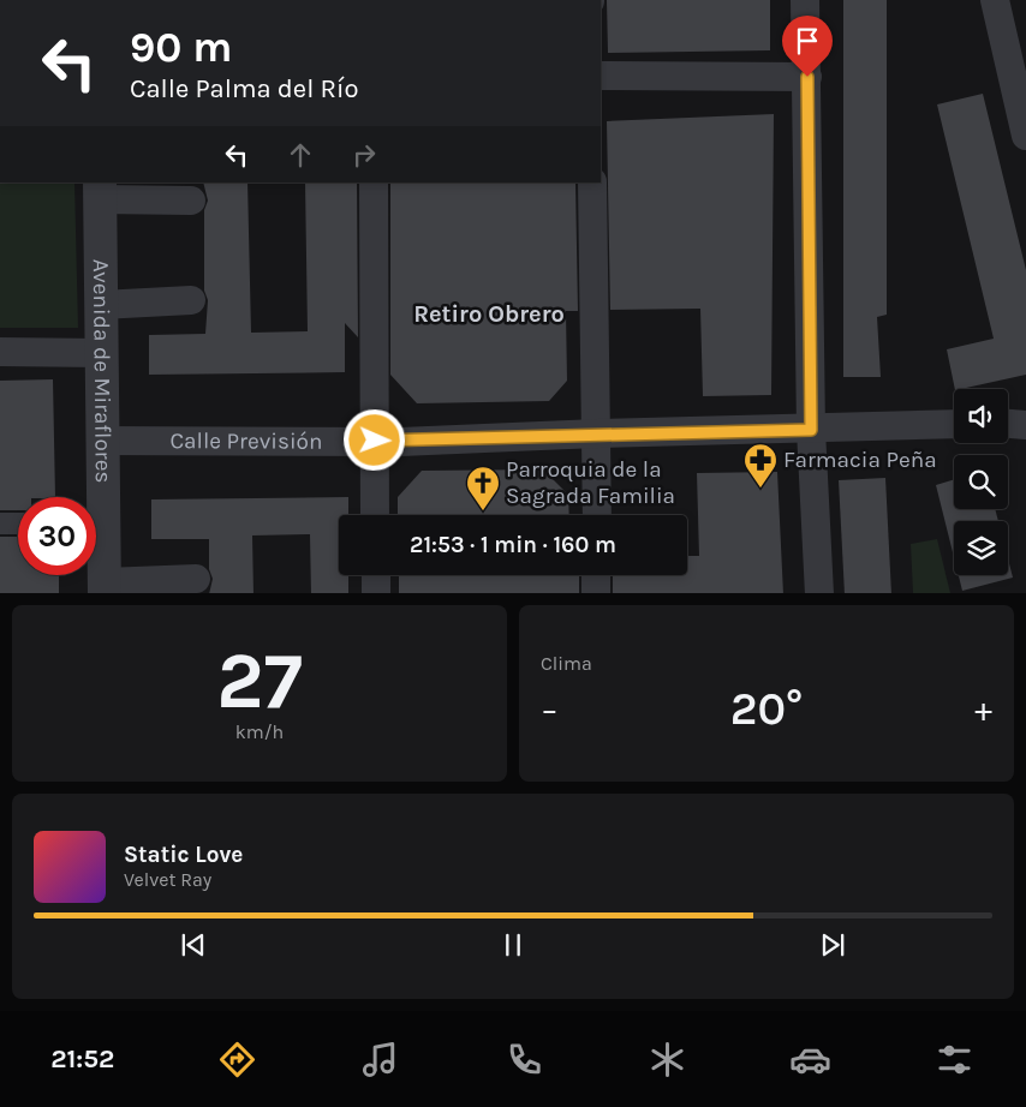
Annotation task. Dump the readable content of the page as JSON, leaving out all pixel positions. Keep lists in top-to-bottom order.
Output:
{
  "streets": {
    "street": ["Avenida de Miraflores", "Calle Previsión"]
  },
  "crossings": [
    ["Avenida de Miraflores", "Calle Previsión"]
  ],
  "districts": ["Retiro Obrero"],
  "places": {
    "pharmacy": ["Farmacia Peña"],
    "church": ["Parroquia de la Sagrada Familia"]
  },
  "page": {
    "turn": ["90 m", "Calle Palma del Río"],
    "limit": "30",
    "trip": "21:53 · 1 min · 160 m",
    "tile": [
      ["27", "km/h"],
      "Clima"
    ],
    "heat": ["−", "20°", "+"],
    "song": ["Static Love", "Velvet Ray"],
    "tabs": "21:52"
  }
}
